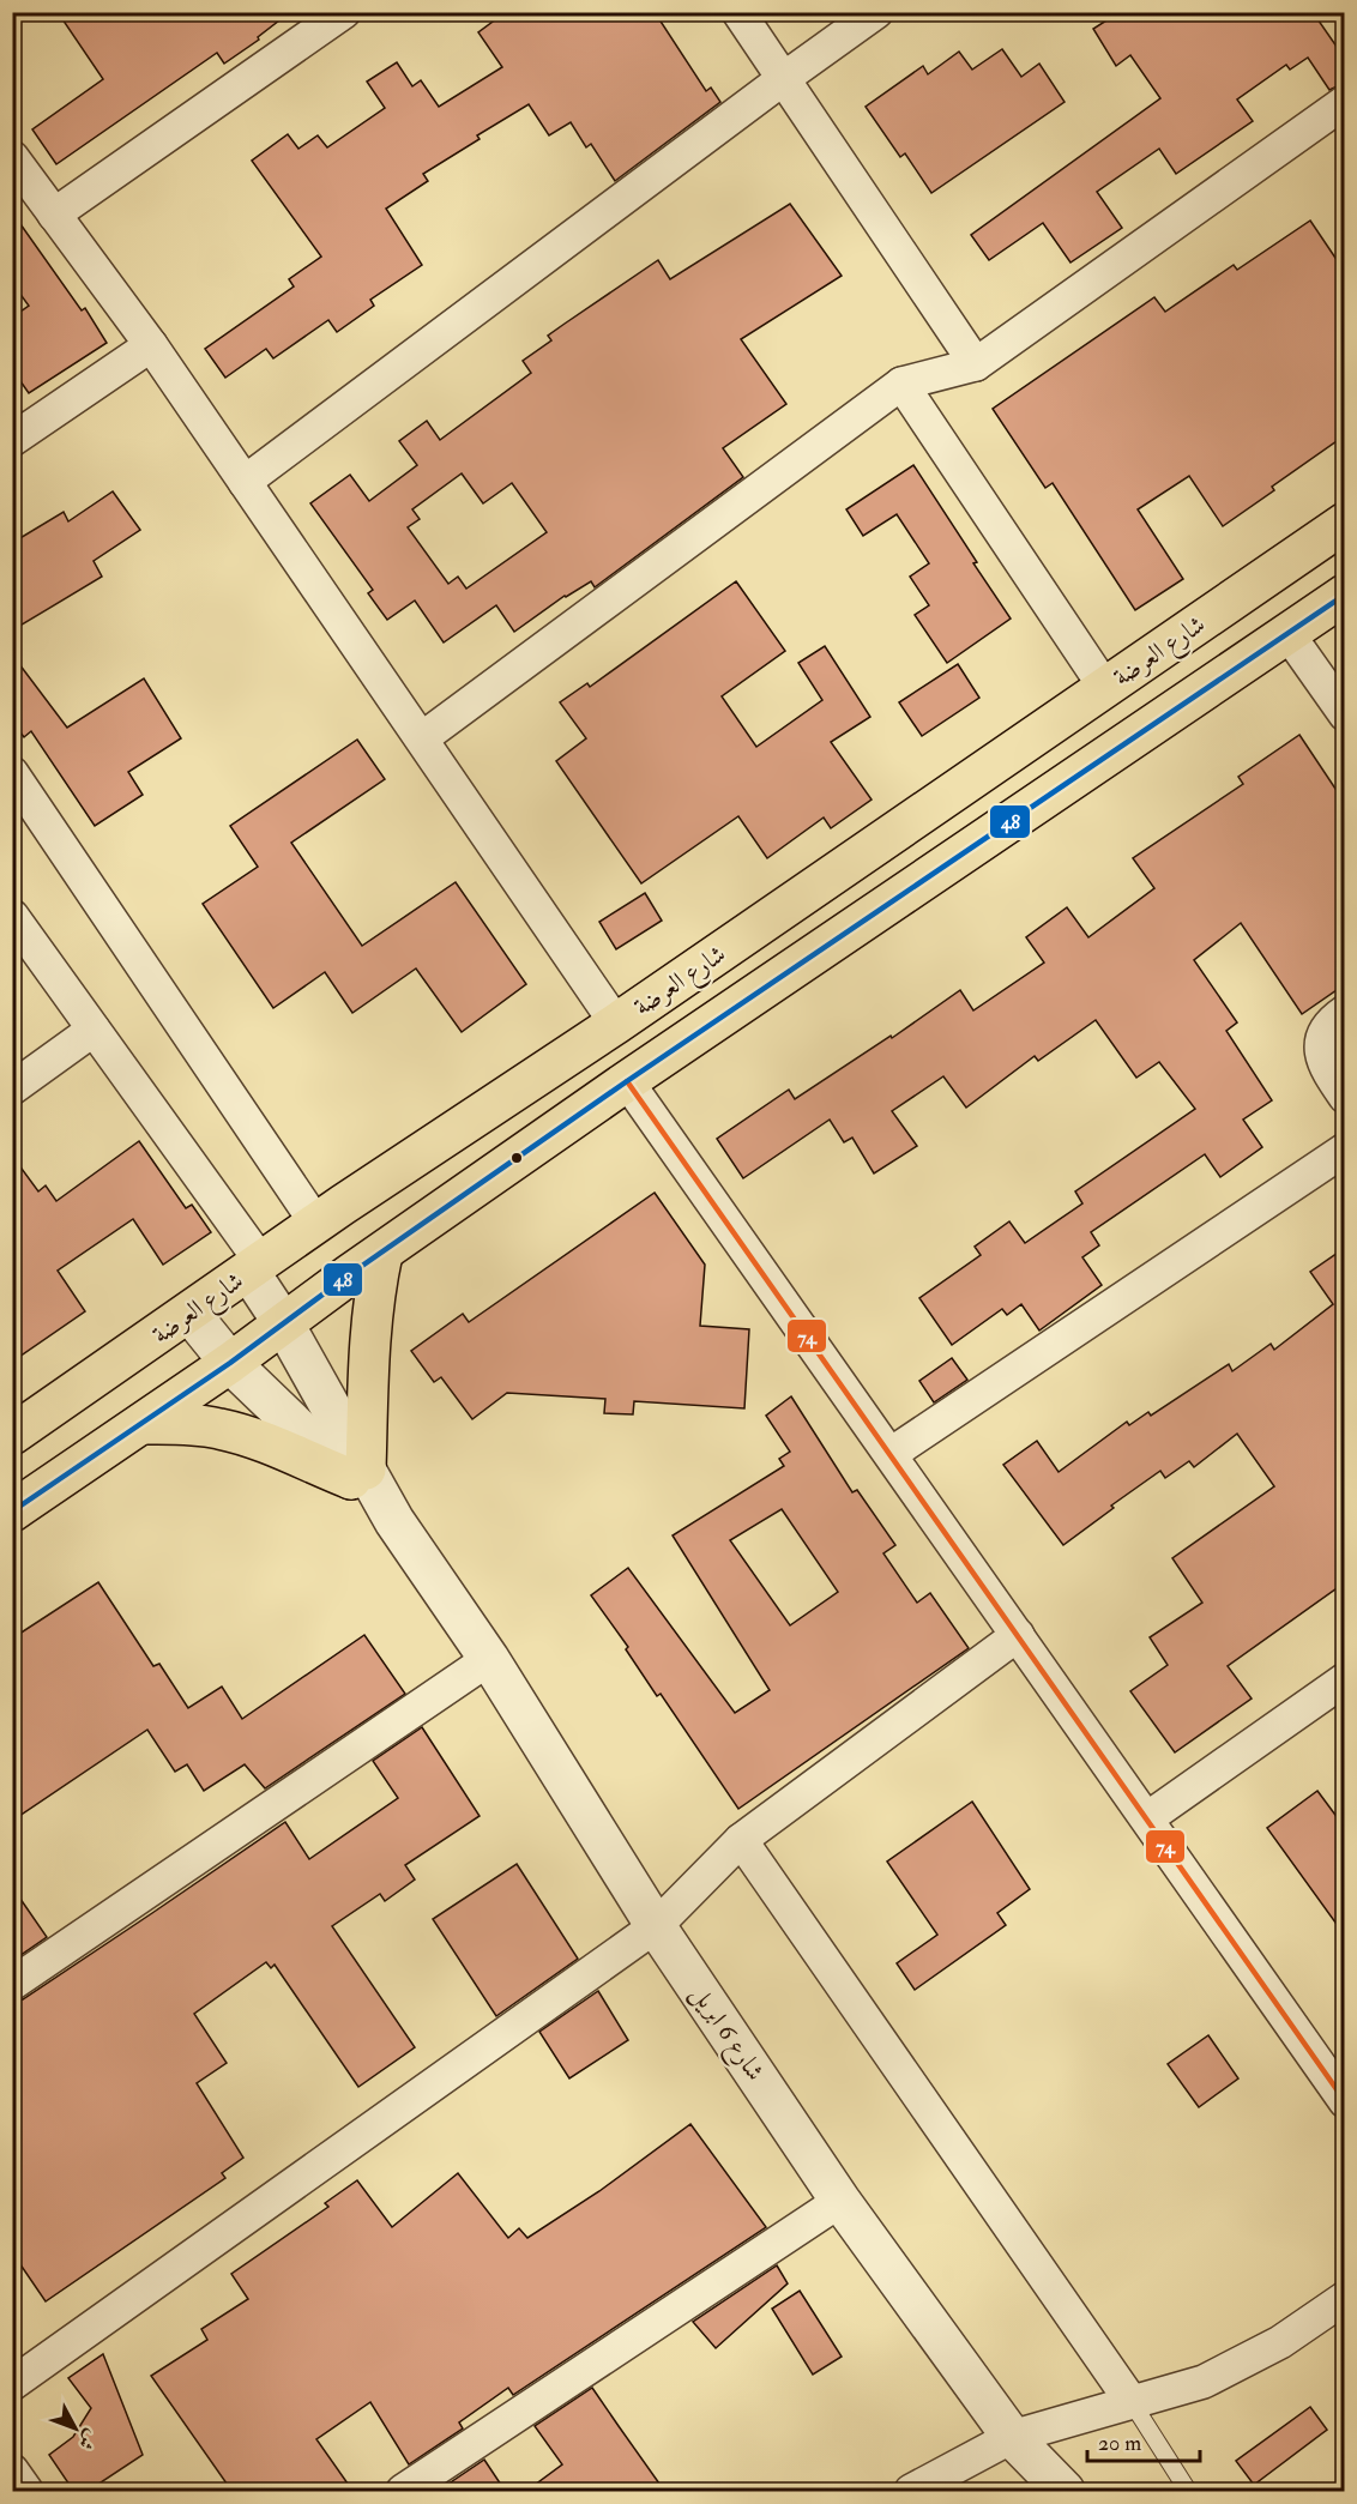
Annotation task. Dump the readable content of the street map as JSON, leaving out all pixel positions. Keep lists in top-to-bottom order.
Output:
{
  "streets": {
    "main road": ["شارع العرضة"],
    "street": ["شارع 6 ابريل"]
  },
  "crossings": [
    ["شارع العرضة", "شارع 6 ابريل"]
  ],
  "lines": ["transit line 48", "transit line 74"],
  "scale_bar": "20 m",
  "north": "bottom right"
}
